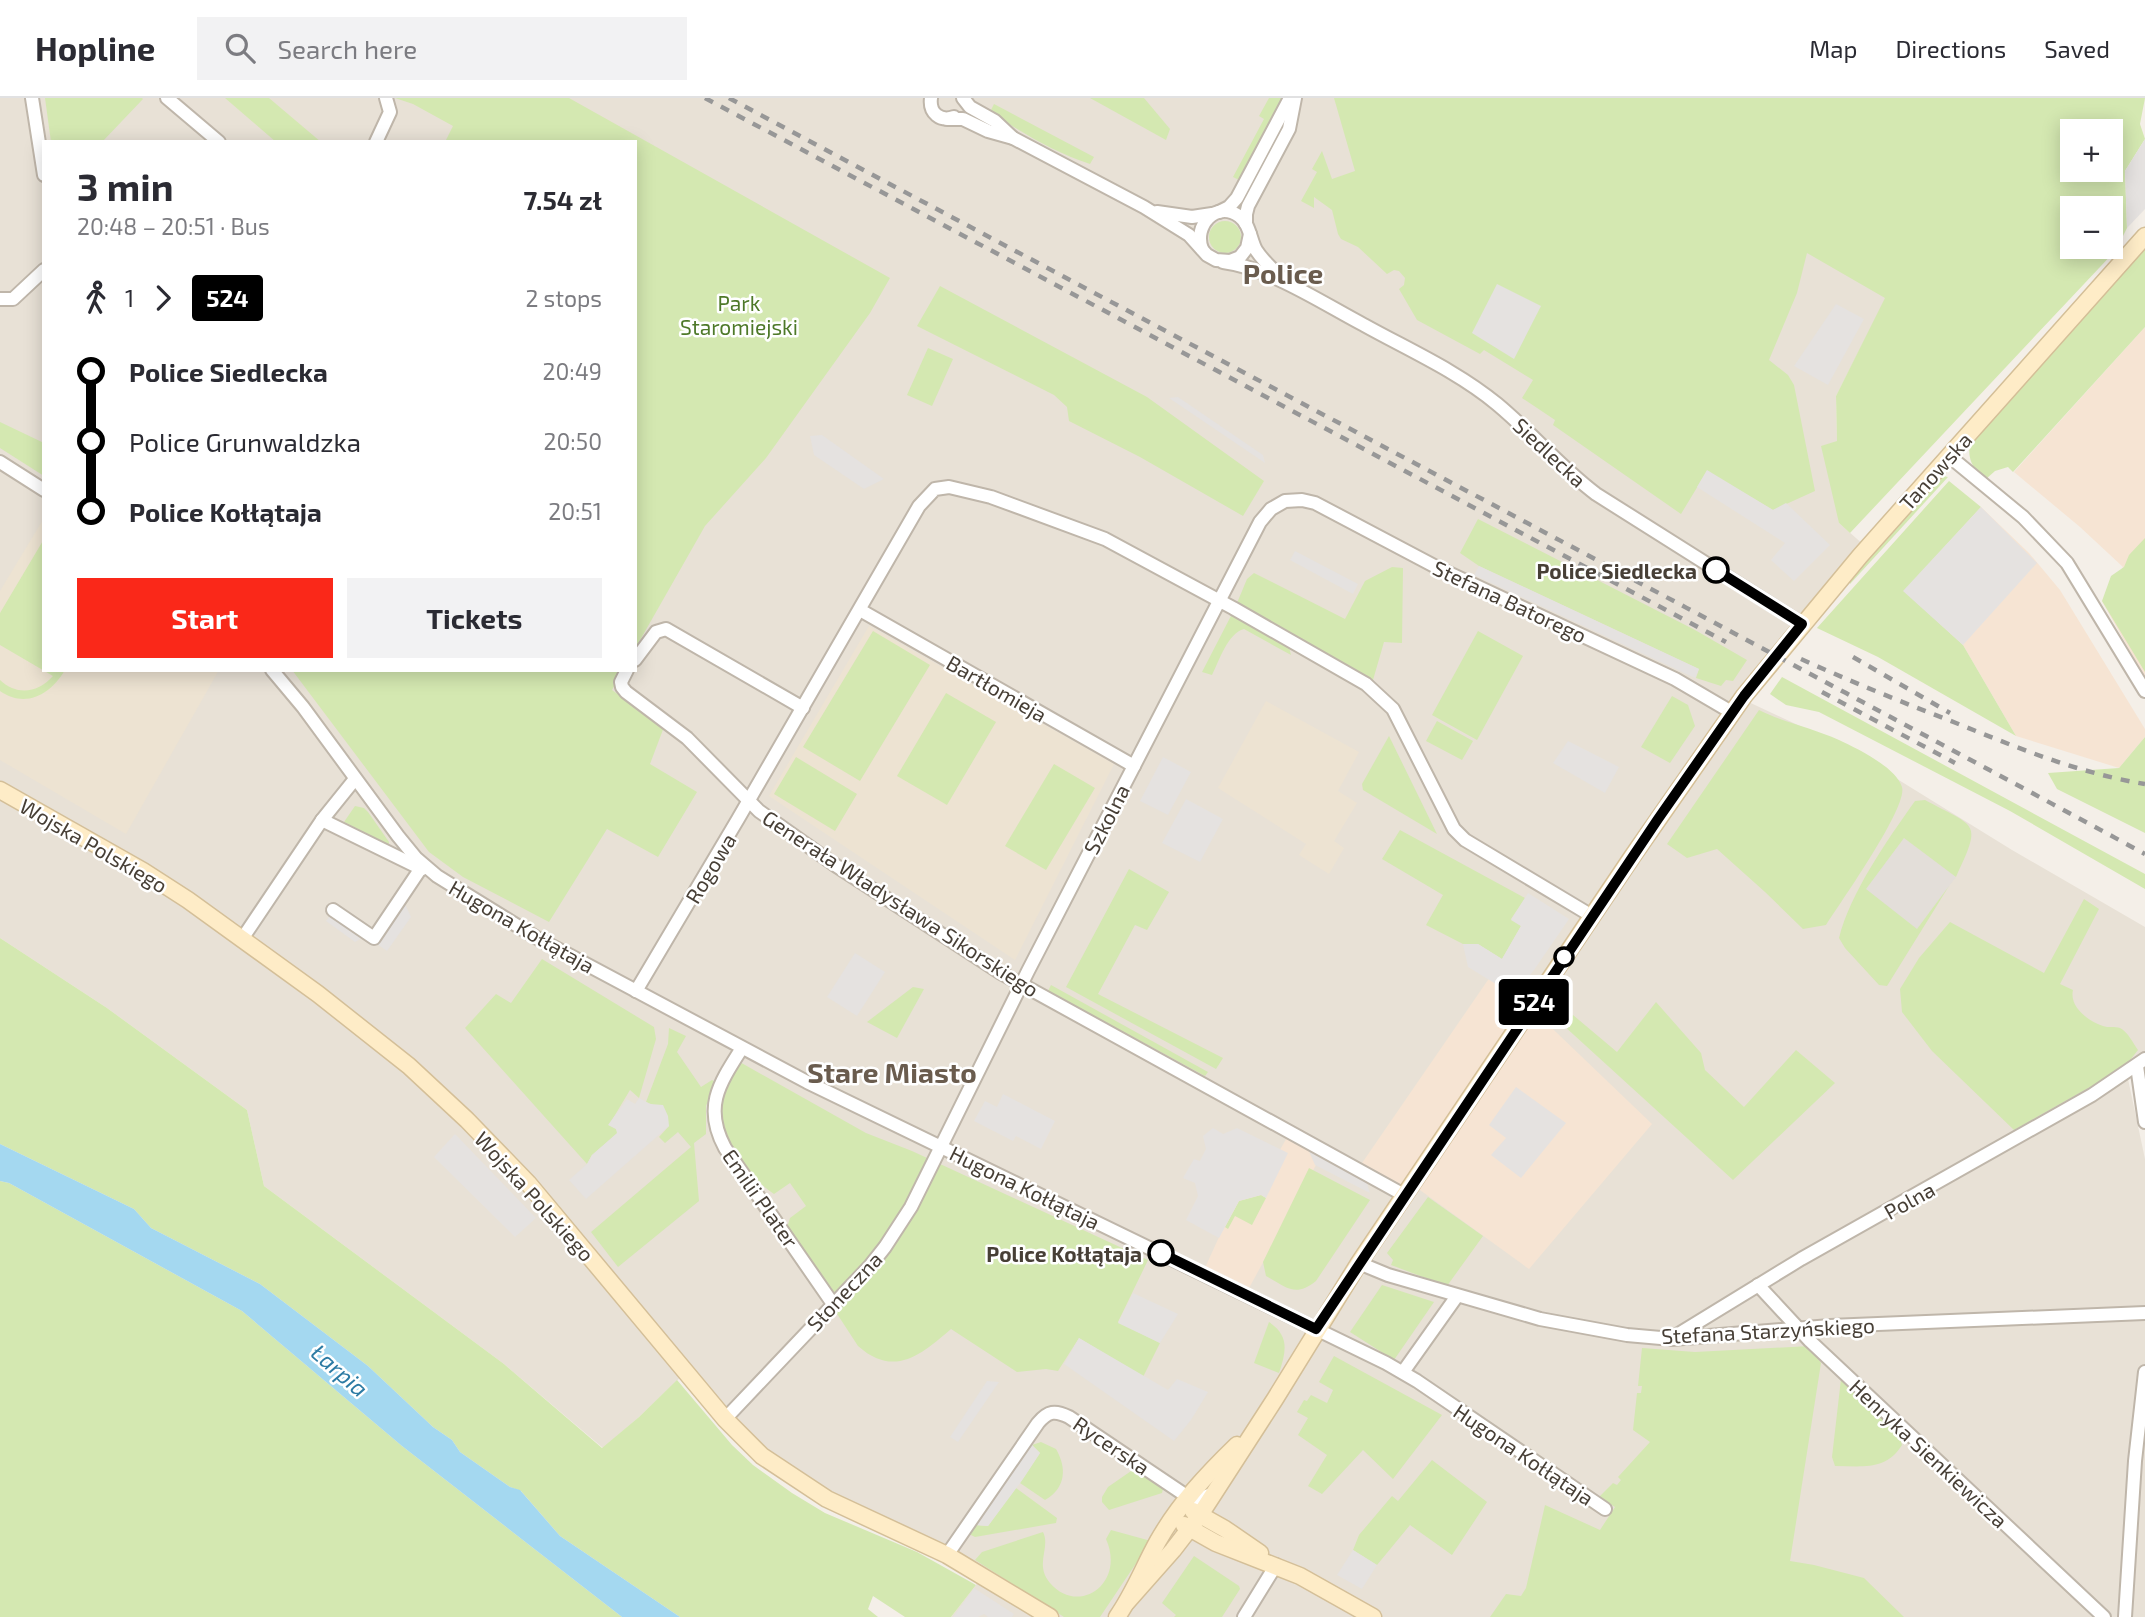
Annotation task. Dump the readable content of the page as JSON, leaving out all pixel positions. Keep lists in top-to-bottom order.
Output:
{
  "streets": {
    "main road": ["Tanowska", "Wojska Polskiego"],
    "street": [
      "Siedlecka",
      "Stefana Batorego",
      "Bartłomieja",
      "Szkolna",
      "Rogowa",
      "Generała Władysława Sikorskiego",
      "Hugona Kołłątaja",
      "Emilii Plater",
      "Polna",
      "Słoneczna",
      "Stefana Starzyńskiego",
      "Rycerska",
      "Henryka Sienkiewicza"
    ]
  },
  "crossings": [
    ["Siedlecka", "Tanowska"],
    ["Tanowska", "Stefana Batorego"],
    ["Tanowska", "Generała Władysława Sikorskiego"],
    ["Tanowska", "Hugona Kołłątaja"],
    ["Tanowska", "Stefana Starzyńskiego"],
    ["Stefana Batorego", "Szkolna"],
    ["Bartłomieja", "Szkolna"],
    ["Bartłomieja", "Rogowa"],
    ["Szkolna", "Rogowa"],
    ["Szkolna", "Generała Władysława Sikorskiego"],
    ["Szkolna", "Hugona Kołłątaja"],
    ["Szkolna", "Słoneczna"],
    ["Wojska Polskiego", "Słoneczna"],
    ["Wojska Polskiego", "Rycerska"],
    ["Rogowa", "Generała Władysława Sikorskiego"],
    ["Rogowa", "Hugona Kołłątaja"],
    ["Hugona Kołłątaja", "Emilii Plater"],
    ["Hugona Kołłątaja", "Słoneczna"],
    ["Emilii Plater", "Słoneczna"],
    ["Polna", "Stefana Starzyńskiego"],
    ["Polna", "Henryka Sienkiewicza"],
    ["Stefana Starzyńskiego", "Henryka Sienkiewicza"]
  ],
  "districts": ["Police", "Stare Miasto"],
  "water": ["Łarpia"],
  "parks": ["Park Staromiejski"],
  "places": ["Police Siedlecka", "Police Kołłątaja"],
  "lines": ["bus line 524"],
  "page": {
    "header": "Hopline",
    "search": "Search here",
    "nav": ["Map", "Directions", "Saved"],
    "on_map": "524",
    "map_buttons": ["+", "−"],
    "heading": ["3 min", "20:48 – 20:51 · Bus", "7.54 zł"],
    "legs": ["1", "524", "2 stops"],
    "list": [
      {
        "name": "Police Siedlecka",
        "value": "20:49"
      },
      {
        "name": "Police Grunwaldzka",
        "value": "20:50"
      },
      {
        "name": "Police Kołłątaja",
        "value": "20:51"
      }
    ],
    "buttons": ["Start", "Tickets"]
  }
}
